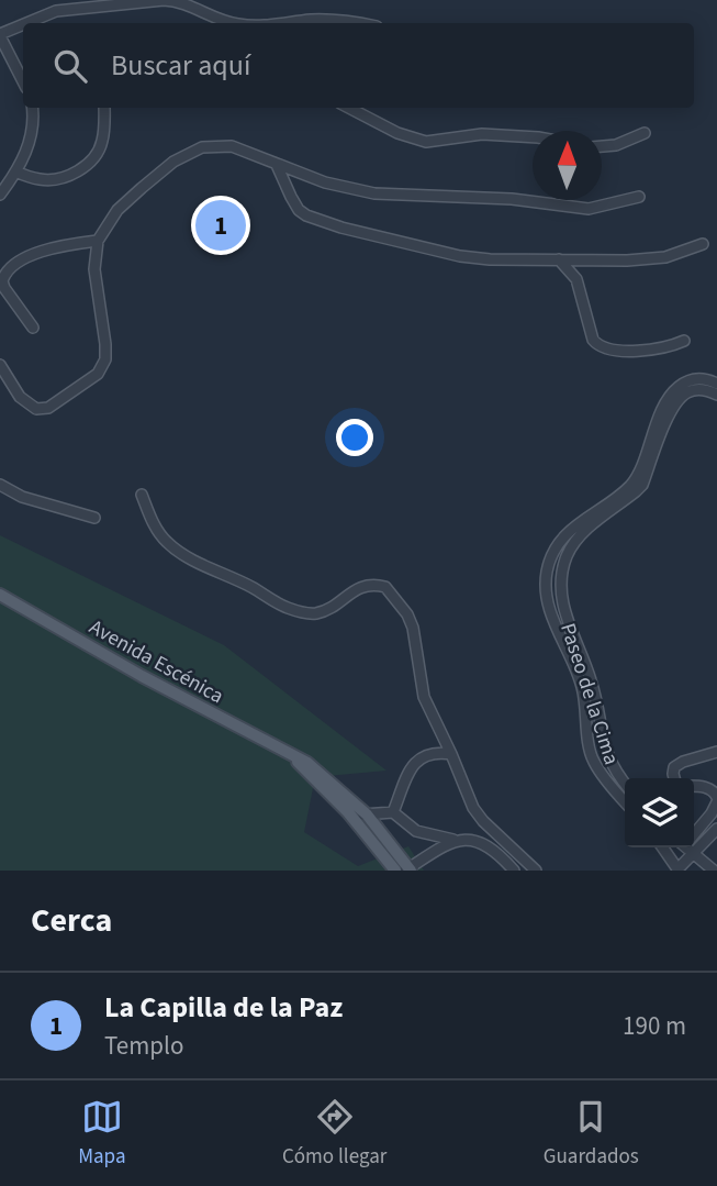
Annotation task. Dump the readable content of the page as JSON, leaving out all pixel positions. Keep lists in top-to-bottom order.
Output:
{
  "streets": {
    "main road": ["Avenida Escénica"],
    "street": ["Paseo de la Cima"]
  },
  "north": "top",
  "page": {
    "search": "Buscar aquí",
    "pins": "1",
    "heading": "Cerca",
    "list": [
      {
        "mark": "1",
        "name": "La Capilla de la Paz",
        "note": "Templo",
        "value": "190 m"
      }
    ],
    "nav": ["Mapa", "Cómo llegar", "Guardados"]
  }
}
